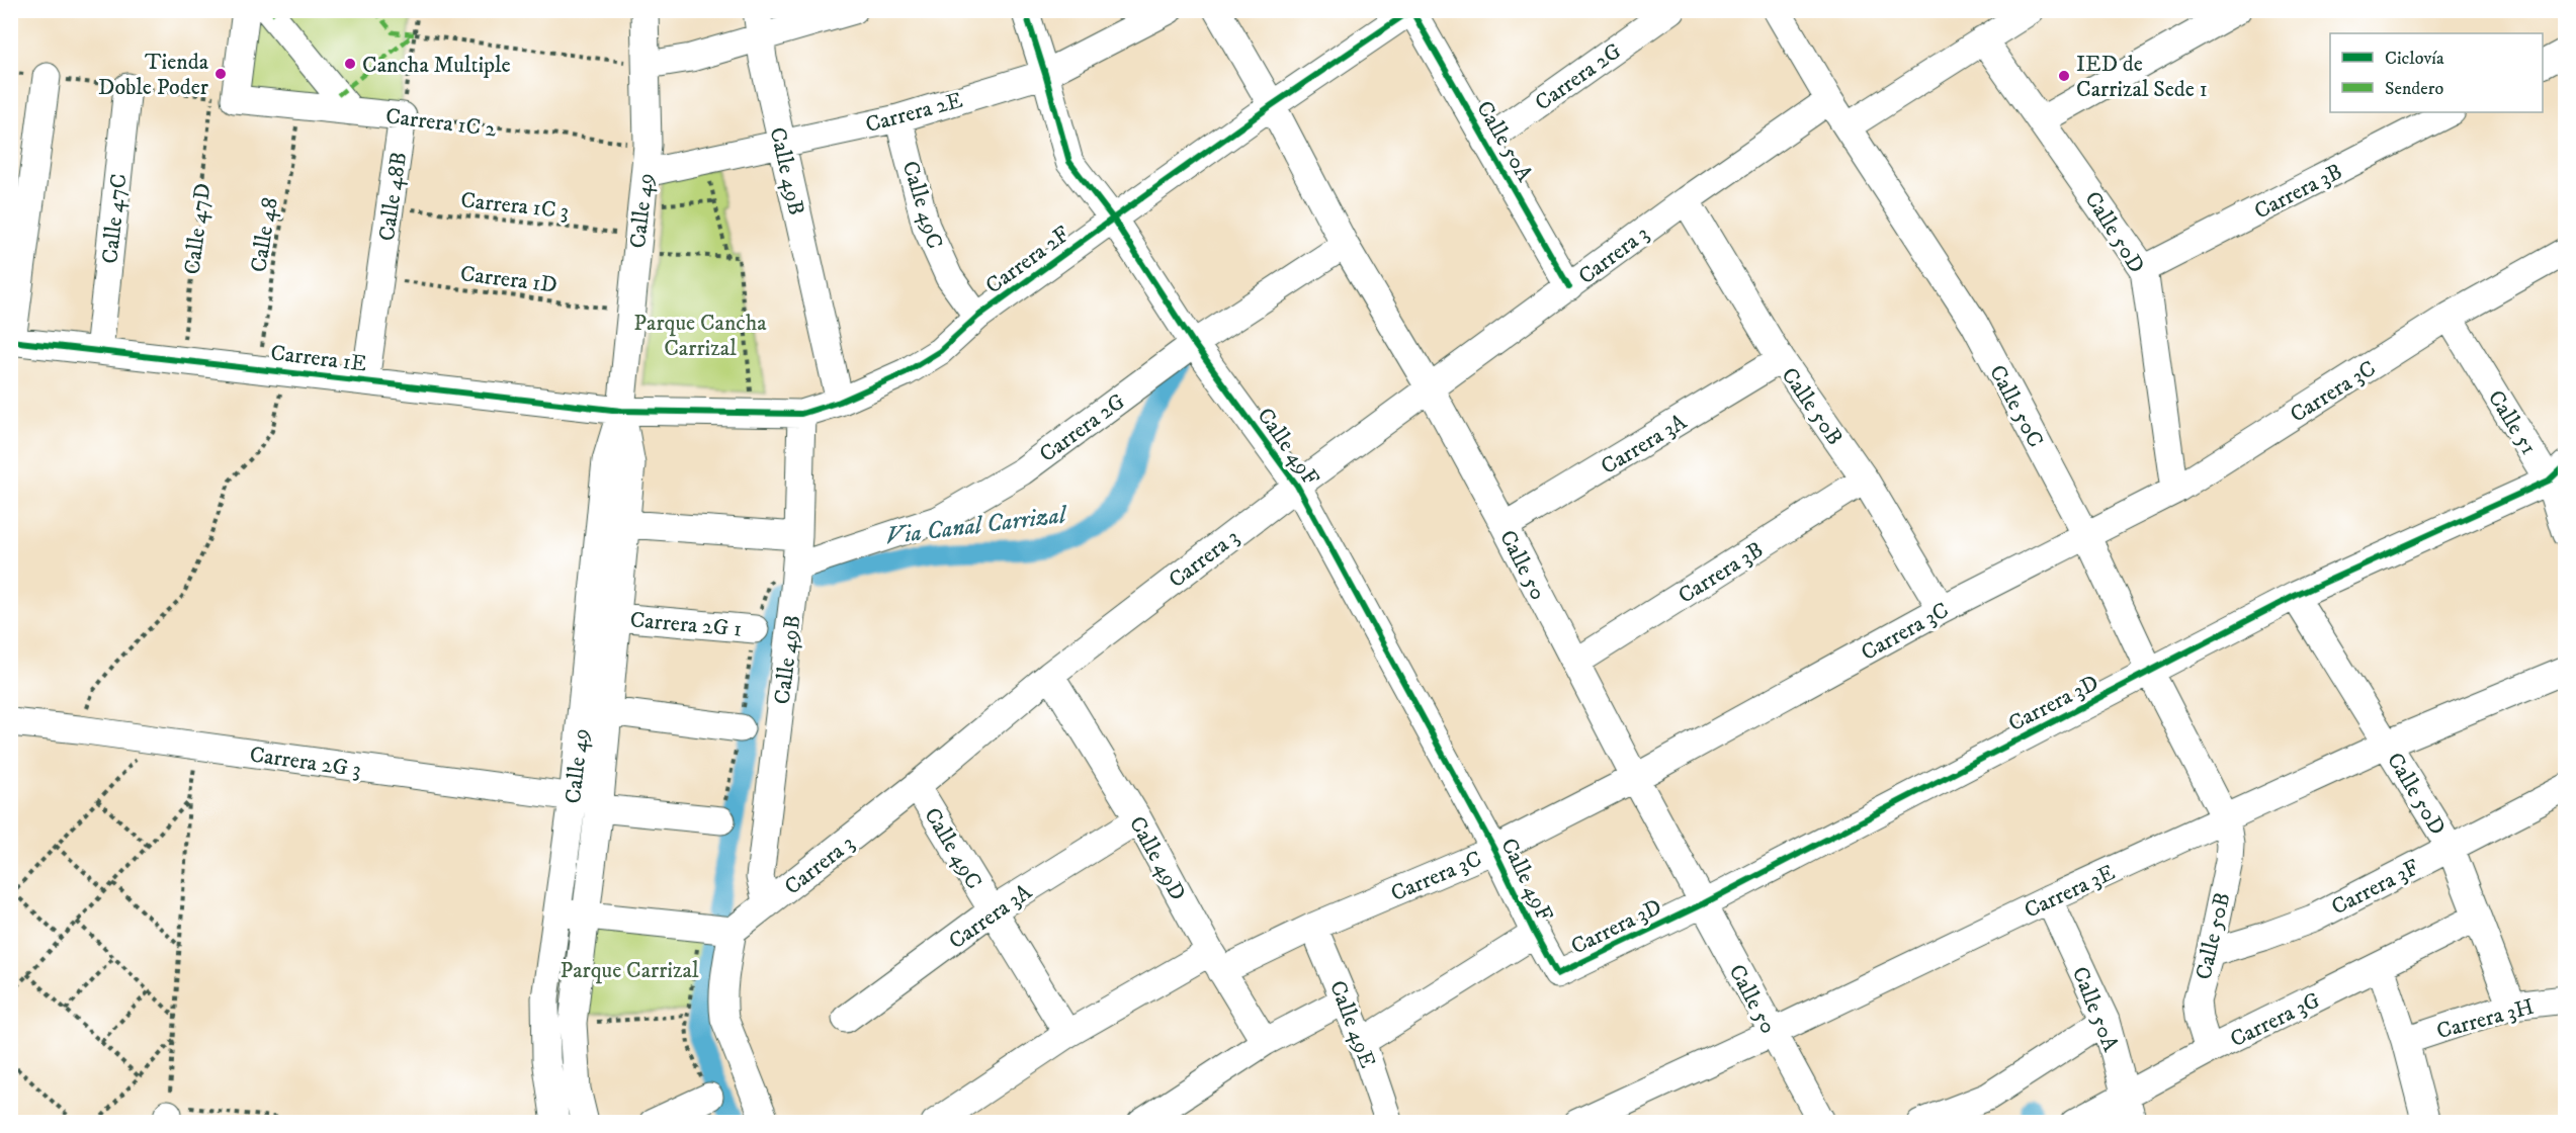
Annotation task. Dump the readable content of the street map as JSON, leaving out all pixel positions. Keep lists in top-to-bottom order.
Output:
{
  "streets": {
    "street": [
      "Carrera 2G",
      "Carrera 2E",
      "Carrera 1C 2",
      "Calle 50A",
      "Calle 49B",
      "Carrera 3B",
      "Calle 48B",
      "Calle 49C",
      "Calle 49",
      "Calle 47C",
      "Calle 50D",
      "Carrera 3",
      "Carrera 2F",
      "Carrera 1E",
      "Carrera 3C",
      "Calle 50B",
      "Calle 50C",
      "Calle 51",
      "Carrera 3A",
      "Calle 49F",
      "Calle 50",
      "Carrera 2G 1",
      "Carrera 3D",
      "Carrera 2G 3",
      "Calle 49D",
      "Carrera 3F",
      "Carrera 3E",
      "Carrera 3H",
      "Carrera 3G",
      "Calle 49E"
    ],
    "path": [
      "Carrera 1C 3",
      "Calle 47D",
      "Calle 48",
      "Carrera 1D"
    ]
  },
  "crossings": [
    ["Carrera 2G", "Calle 50A"],
    ["Carrera 2G", "Calle 49B"],
    ["Carrera 2G", "Calle 49F"],
    ["Carrera 2G", "Calle 50"],
    ["Carrera 2E", "Calle 49B"],
    ["Carrera 2E", "Calle 49C"],
    ["Carrera 2E", "Calle 49"],
    ["Carrera 2E", "Calle 49F"],
    ["Carrera 1C 2", "Calle 48B"],
    ["Carrera 1C 2", "Calle 49"],
    ["Carrera 1C 2", "Calle 47D"],
    ["Carrera 1C 2", "Calle 48"],
    ["Calle 50A", "Carrera 3"],
    ["Calle 50A", "Carrera 2F"],
    ["Calle 50A", "Carrera 3E"],
    ["Calle 50A", "Carrera 3G"],
    ["Calle 49B", "Carrera 3"],
    ["Calle 49B", "Carrera 2F"],
    ["Carrera 3B", "Calle 50D"],
    ["Carrera 3B", "Calle 50B"],
    ["Carrera 3B", "Calle 50"],
    ["Calle 48B", "Carrera 1C 3"],
    ["Calle 48B", "Carrera 1D"],
    ["Calle 48B", "Carrera 1E"],
    ["Carrera 1C 3", "Calle 49"],
    ["Calle 49C", "Carrera 3"],
    ["Calle 49C", "Carrera 2F"],
    ["Calle 49C", "Carrera 3C"],
    ["Calle 49C", "Carrera 3A"],
    ["Calle 49", "Carrera 2F"],
    ["Calle 49", "Carrera 1D"],
    ["Calle 49", "Carrera 1E"],
    ["Calle 49", "Carrera 2G 1"],
    ["Calle 49", "Carrera 2G 3"],
    ["Calle 47C", "Carrera 1E"],
    ["Calle 47D", "Carrera 1E"],
    ["Calle 50D", "Carrera 3C"],
    ["Calle 50D", "Carrera 3D"],
    ["Calle 50D", "Carrera 3F"],
    ["Calle 50D", "Carrera 3E"],
    ["Calle 50D", "Carrera 3H"],
    ["Calle 50D", "Carrera 3G"],
    ["Calle 48", "Carrera 1E"],
    ["Calle 48", "Carrera 2G 3"],
    ["Carrera 3", "Calle 50B"],
    ["Carrera 3", "Calle 50C"],
    ["Carrera 3", "Calle 49F"],
    ["Carrera 3", "Calle 50"],
    ["Carrera 3", "Calle 49D"],
    ["Carrera 2F", "Carrera 1E"],
    ["Carrera 2F", "Calle 49F"],
    ["Carrera 2F", "Calle 50"],
    ["Carrera 3C", "Calle 50B"],
    ["Carrera 3C", "Calle 50C"],
    ["Carrera 3C", "Calle 51"],
    ["Carrera 3C", "Calle 49F"],
    ["Carrera 3C", "Calle 50"],
    ["Carrera 3C", "Calle 49D"],
    ["Carrera 3C", "Calle 49E"],
    ["Calle 50B", "Calle 50C"],
    ["Calle 50B", "Carrera 3A"],
    ["Calle 50B", "Carrera 3F"],
    ["Calle 50B", "Carrera 3E"],
    ["Calle 50B", "Carrera 3G"],
    ["Calle 50C", "Carrera 3D"],
    ["Calle 50C", "Carrera 3E"],
    ["Calle 51", "Carrera 3D"],
    ["Carrera 3A", "Calle 50"],
    ["Carrera 3A", "Calle 49D"],
    ["Calle 49F", "Carrera 3D"],
    ["Calle 50", "Carrera 3D"],
    ["Calle 50", "Carrera 3E"],
    ["Carrera 3D", "Calle 49E"]
  ],
  "water": ["Via Canal Carrizal"],
  "parks": ["Parque Cancha Carrizal", "Parque Carrizal"],
  "places": ["Cancha Multiple", "Tienda Doble Poder", "IED de Carrizal Sede 1"],
  "legend": ["Ciclovía", "Sendero"]
}
